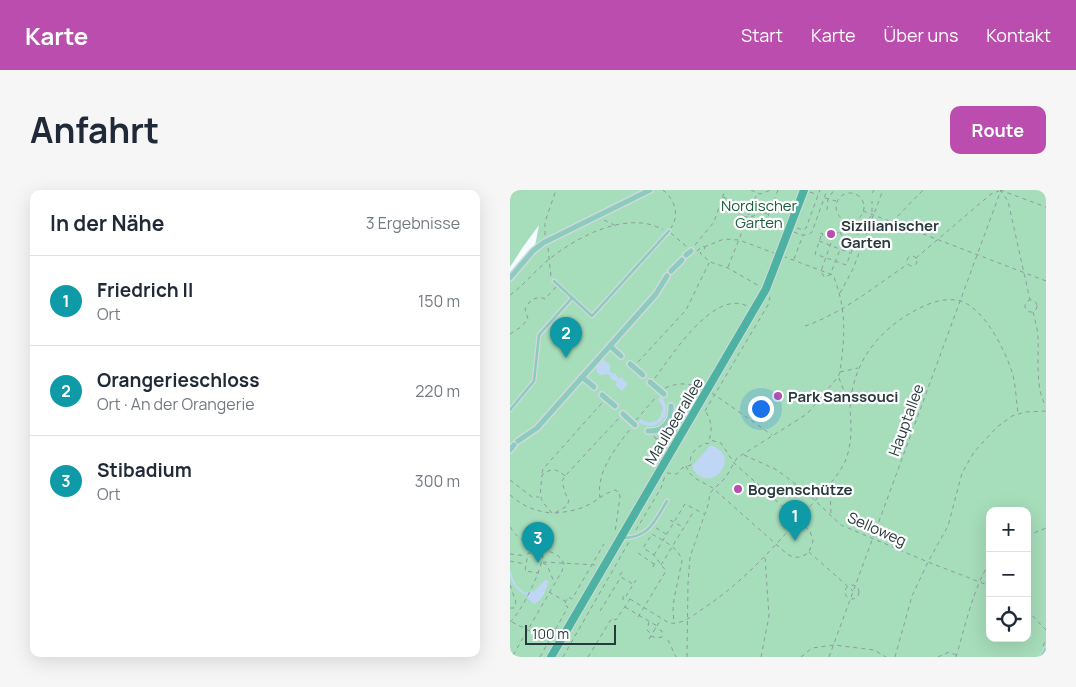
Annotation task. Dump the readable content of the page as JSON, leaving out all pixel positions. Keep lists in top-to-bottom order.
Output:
{
  "streets": {
    "street": ["Maulbeerallee"],
    "path": ["Hauptallee", "Selloweg"]
  },
  "crossings": [
    ["Hauptallee", "Selloweg"]
  ],
  "parks": ["Nordischer Garten"],
  "places": ["Sizilianischer Garten", "Park Sanssouci", "Bogenschütze"],
  "scale_bar": "100 m",
  "page": {
    "header": "Karte",
    "nav": [
      "Start",
      "Karte",
      "Über uns",
      "Kontakt"
    ],
    "title": "Anfahrt",
    "buttons": "Route",
    "heading": ["In der Nähe", "3 Ergebnisse"],
    "list": [
      {
        "mark": "1",
        "name": "Friedrich II",
        "note": "Ort",
        "value": "150 m"
      },
      {
        "mark": "2",
        "name": "Orangerieschloss",
        "note": "Ort · An der Orangerie",
        "value": "220 m"
      },
      {
        "mark": "3",
        "name": "Stibadium",
        "note": "Ort",
        "value": "300 m"
      }
    ],
    "pins": ["2", "1", "3"],
    "map_buttons": ["+", "−"],
    "scale": "100 m"
  }
}
